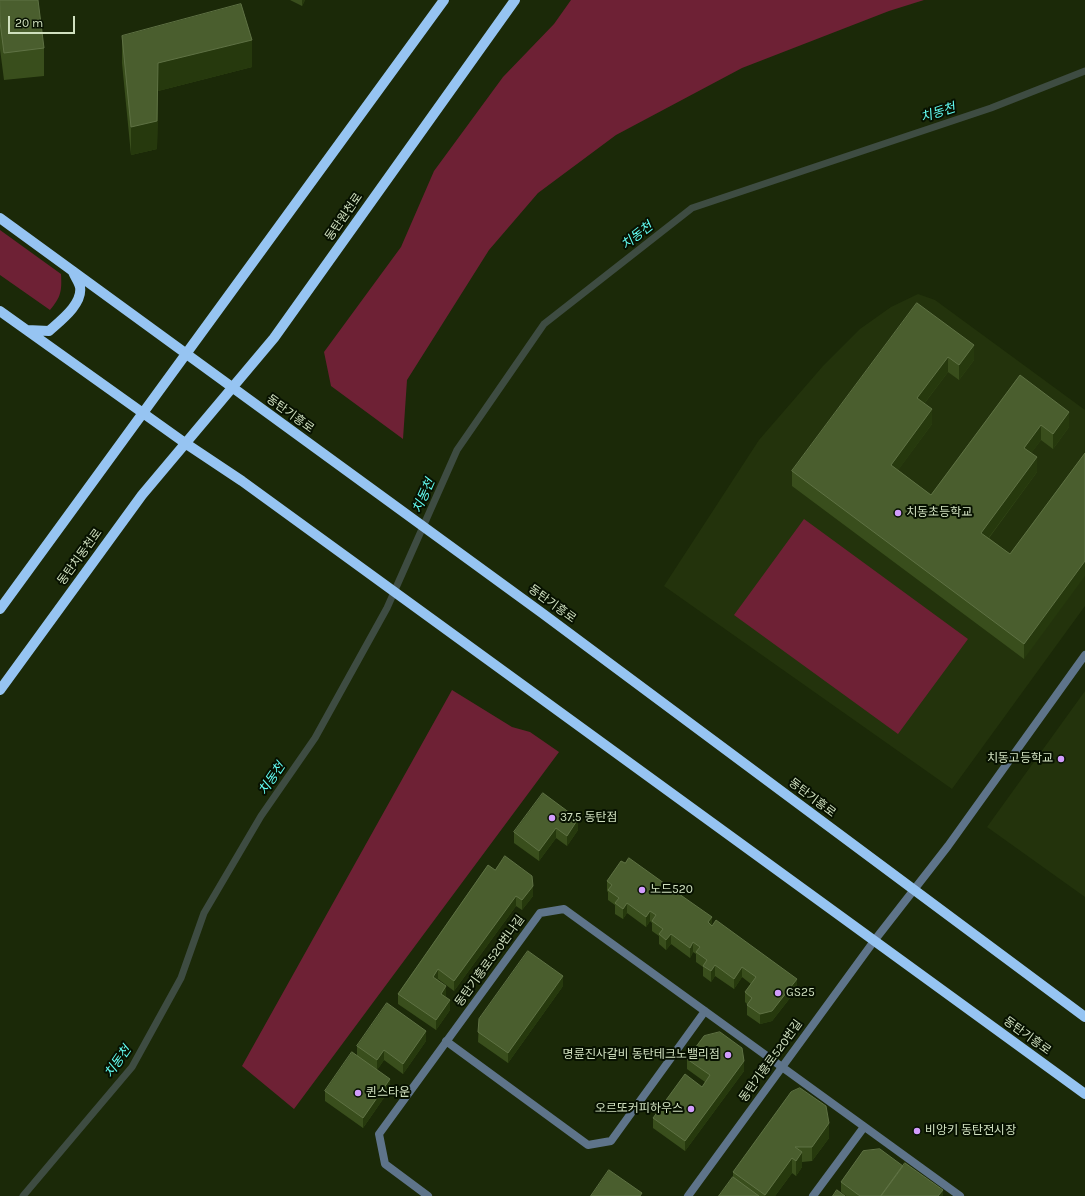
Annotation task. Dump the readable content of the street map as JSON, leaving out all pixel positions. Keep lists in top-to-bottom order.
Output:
{
  "streets": {
    "main road": ["동탄원천로", "동탄기흥로", "동탄치동천로"],
    "street": ["동탄기흥로520번나길", "동탄기흥로520번길"]
  },
  "crossings": [
    ["동탄원천로", "동탄기흥로"],
    ["동탄원천로", "동탄치동천로"],
    ["동탄기흥로", "동탄치동천로"],
    ["동탄기흥로", "동탄기흥로520번길"],
    ["동탄기흥로520번나길", "동탄기흥로520번길"]
  ],
  "water": ["치동천"],
  "places": [
    "치동초등학교",
    "치동고등학교",
    "37.5 동탄점",
    "노드520",
    "GS25",
    "명륜진사갈비 동탄테크노밸리점",
    "퀸스타운",
    "오르또커피하우스",
    "비앙키 동탄전시장"
  ],
  "scale_bar": "20 m"
}
